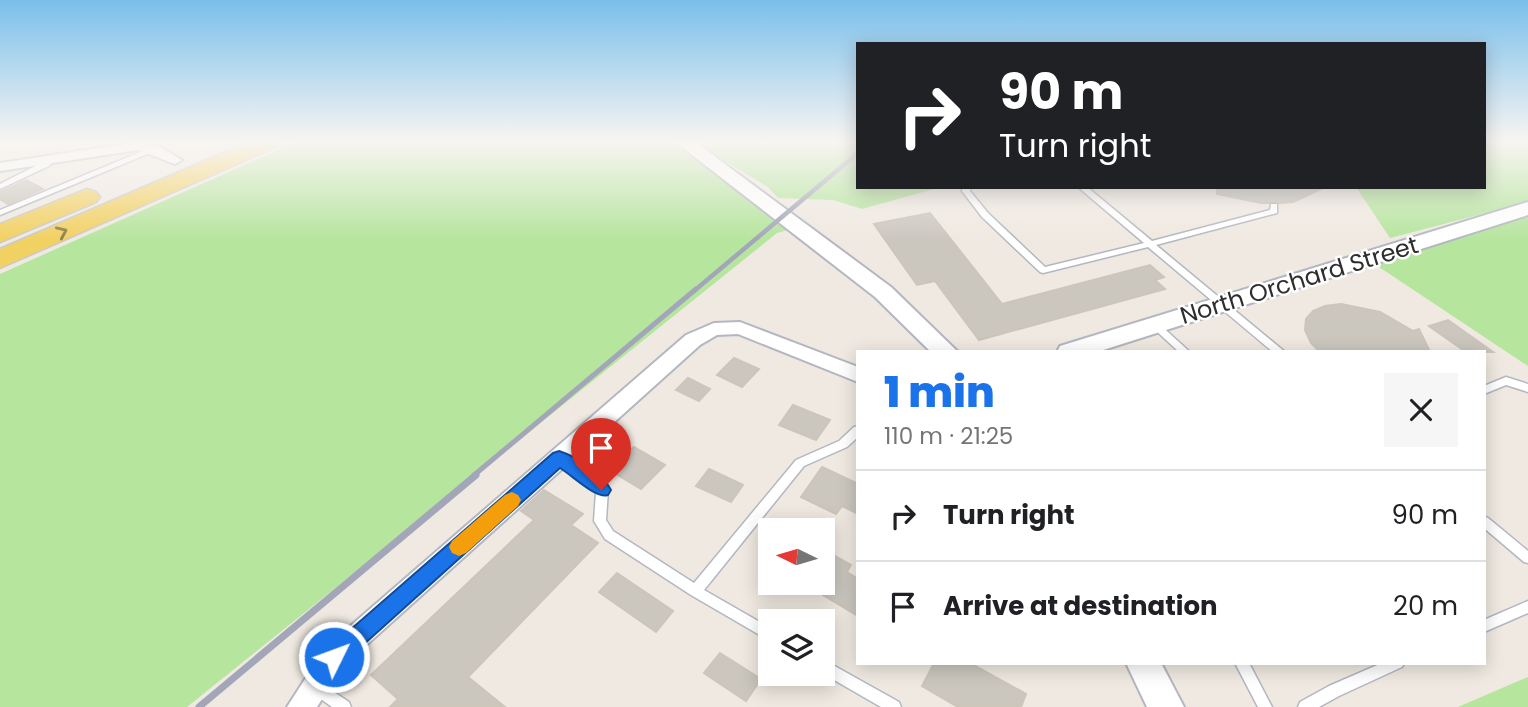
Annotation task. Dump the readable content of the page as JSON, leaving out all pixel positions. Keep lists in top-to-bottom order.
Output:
{
  "streets": {
    "street": ["North Orchard Street"]
  },
  "north": "left",
  "page": {
    "turn": ["90 m", "Turn right"],
    "heading": ["1 min", "110 m · 21:25"],
    "list": [
      {
        "name": "Turn right",
        "value": "90 m"
      },
      {
        "name": "Arrive at destination",
        "value": "20 m"
      }
    ]
  }
}
